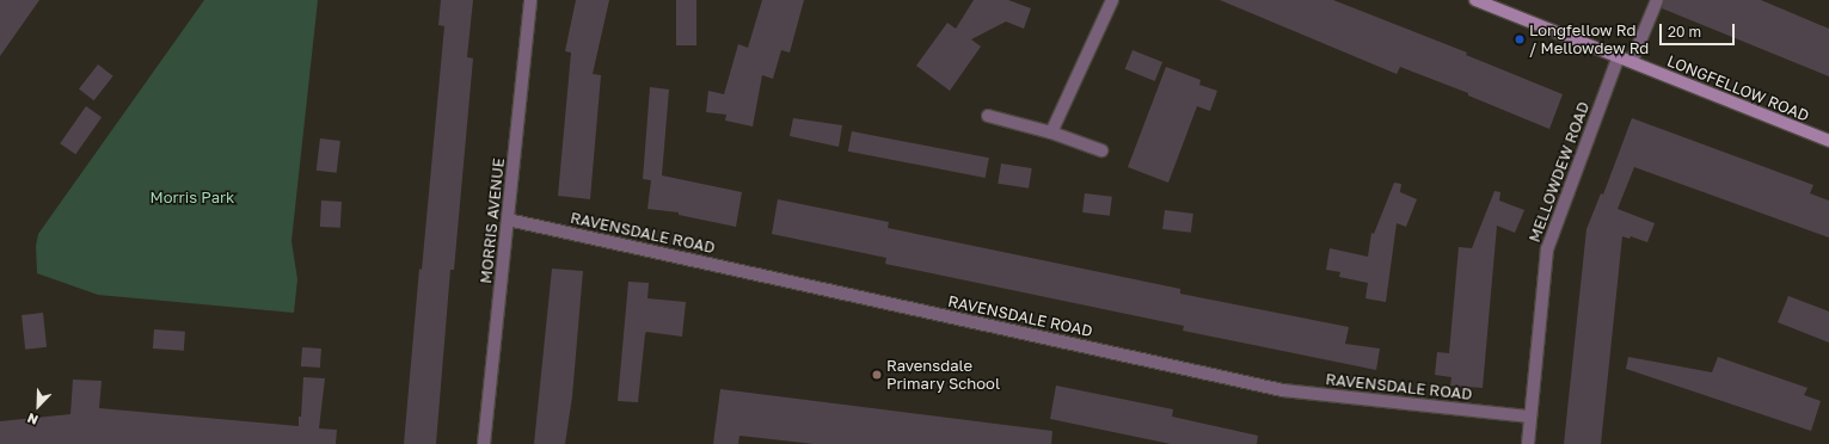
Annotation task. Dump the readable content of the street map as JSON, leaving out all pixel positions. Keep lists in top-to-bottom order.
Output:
{
  "streets": {
    "street": [
      "LONGFELLOW ROAD",
      "MELLOWDEW ROAD",
      "MORRIS AVENUE",
      "RAVENSDALE ROAD"
    ]
  },
  "crossings": [
    ["LONGFELLOW ROAD", "MELLOWDEW ROAD"],
    ["MELLOWDEW ROAD", "RAVENSDALE ROAD"],
    ["MORRIS AVENUE", "RAVENSDALE ROAD"]
  ],
  "parks": ["Morris Park"],
  "places": ["Longfellow Rd / Mellowdew Rd", "Ravensdale Primary School"],
  "scale_bar": "20 m",
  "north": "bottom left"
}
